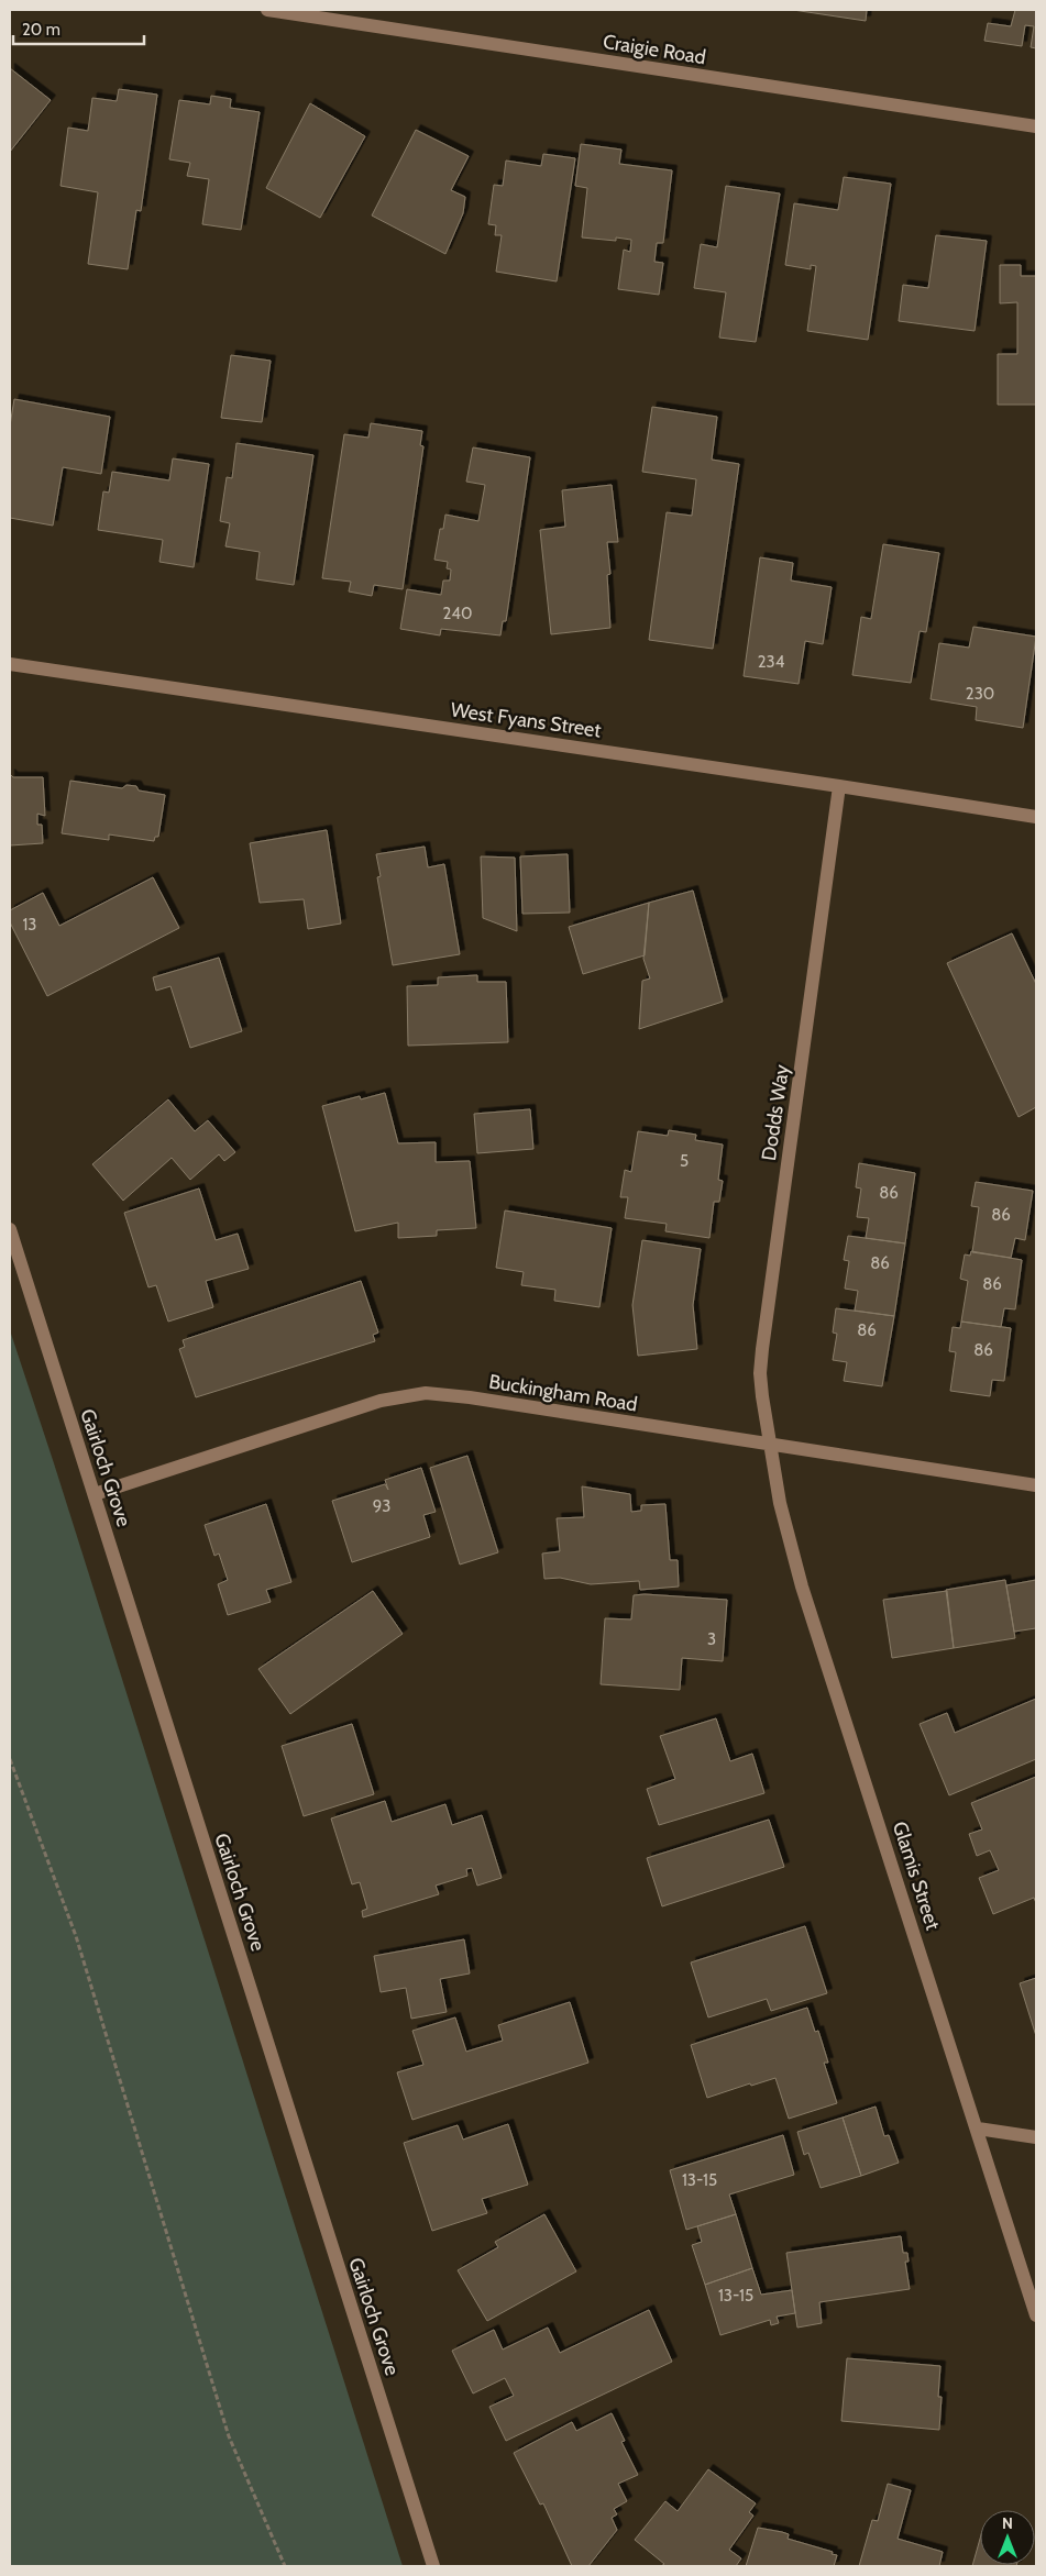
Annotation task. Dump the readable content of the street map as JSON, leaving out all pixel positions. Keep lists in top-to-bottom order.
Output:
{
  "streets": {
    "street": [
      "Craigie Road",
      "West Fyans Street",
      "Dodds Way",
      "Buckingham Road",
      "Gairloch Grove",
      "Glamis Street"
    ]
  },
  "crossings": [
    ["West Fyans Street", "Dodds Way"],
    ["Dodds Way", "Buckingham Road"],
    ["Dodds Way", "Glamis Street"],
    ["Buckingham Road", "Gairloch Grove"],
    ["Buckingham Road", "Glamis Street"]
  ],
  "house_numbers": [
    "240",
    "234",
    "230",
    "13",
    "5",
    "86",
    "86",
    "86",
    "86",
    "86",
    "86",
    "93",
    "3",
    "13-15",
    "13-15"
  ],
  "scale_bar": "20 m",
  "north": "top"
}
